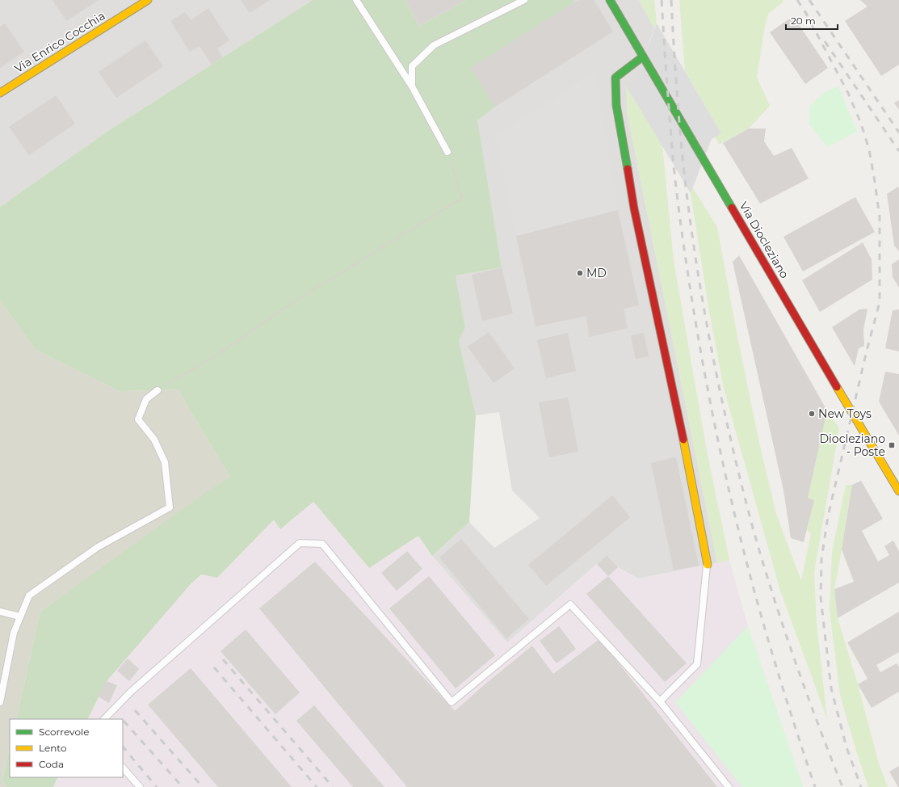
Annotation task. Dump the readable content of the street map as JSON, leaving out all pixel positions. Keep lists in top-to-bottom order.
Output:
{
  "streets": {
    "street": ["Via Enrico Cocchia", "Via Diocleziano"]
  },
  "places": {
    "other": ["MD", "New Toys"],
    "transit": ["Diocleziano - Poste"]
  },
  "legend": ["Scorrevole", "Lento", "Coda"],
  "scale_bar": "20 m"
}
